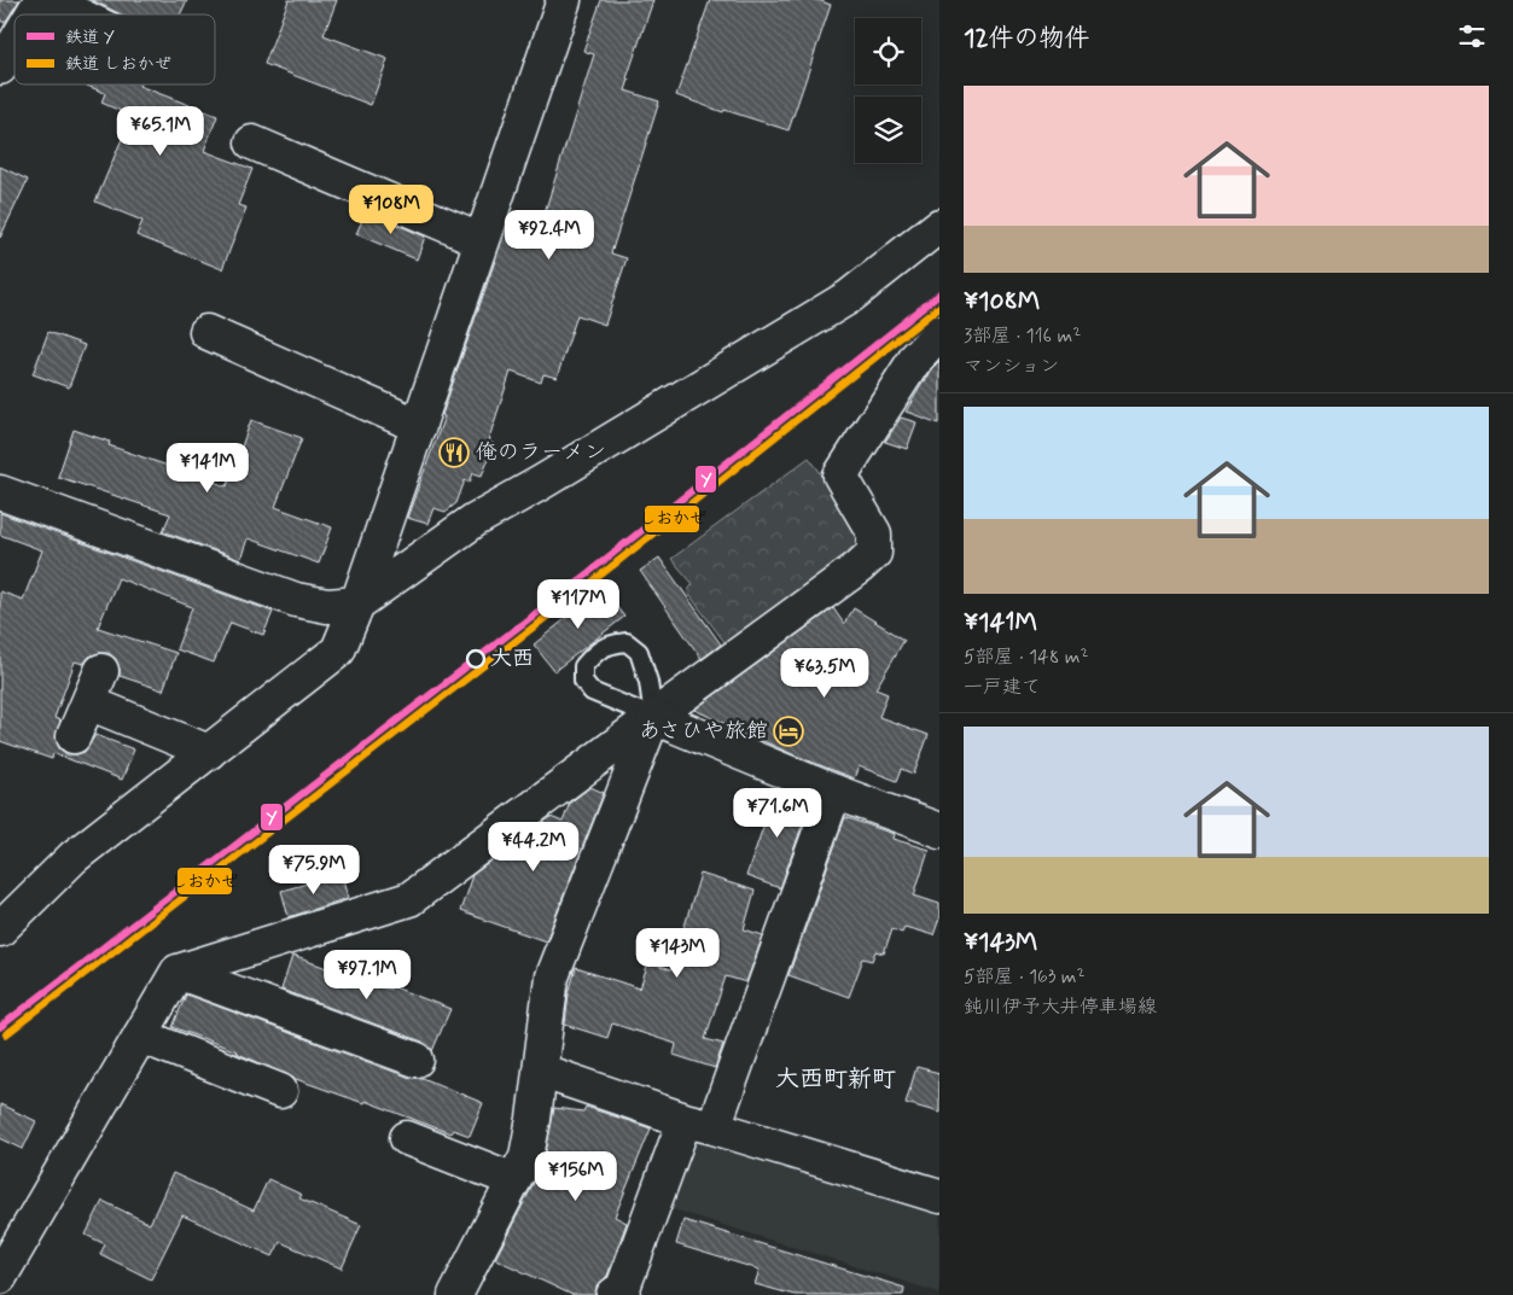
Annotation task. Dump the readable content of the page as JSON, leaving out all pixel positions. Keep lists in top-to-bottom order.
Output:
{
  "districts": ["大西町新町"],
  "places": {
    "restaurant": ["俺のラーメン"],
    "other": ["大西"],
    "hotel": ["あさひや旅館"]
  },
  "lines": ["rail line Y", "rail line しおかぜ"],
  "legend": ["鉄道 Y", "鉄道 しおかぜ"],
  "page": {
    "heading": "12件の物件",
    "list": [
      {
        "name": "¥108M",
        "note": "3部屋 · 116 m² · マンション"
      },
      {
        "name": "¥141M",
        "note": "5部屋 · 148 m² · 一戸建て"
      },
      {
        "name": "¥143M",
        "note": "5部屋 · 163 m² · 鈍川伊予大井停車場線"
      }
    ],
    "price": [
      "¥65.1M",
      "¥108M",
      "¥92.4M",
      "¥141M",
      "¥117M",
      "¥63.5M",
      "¥71.6M",
      "¥44.2M",
      "¥75.9M",
      "¥143M",
      "¥97.1M",
      "¥156M"
    ]
  }
}
